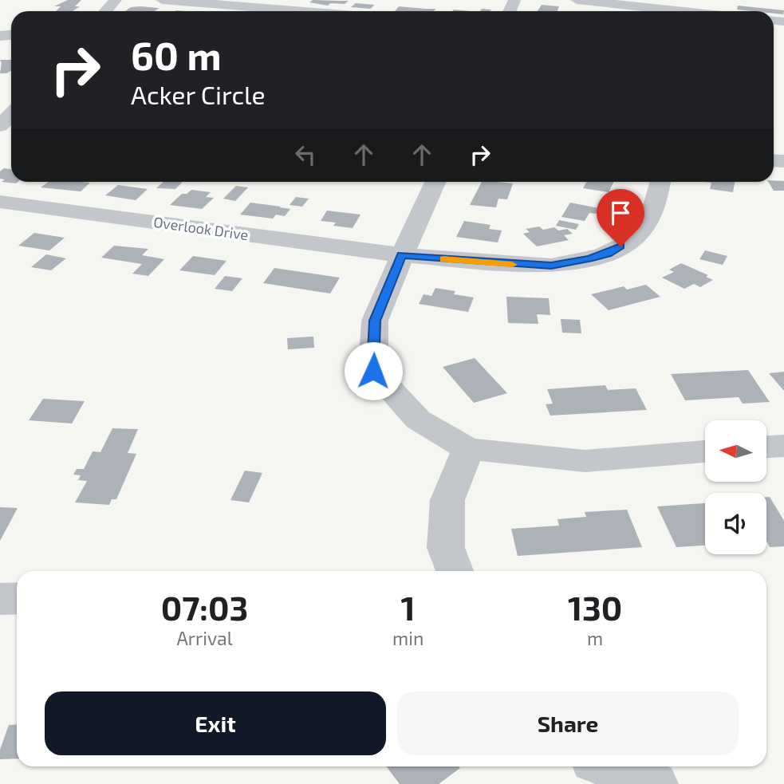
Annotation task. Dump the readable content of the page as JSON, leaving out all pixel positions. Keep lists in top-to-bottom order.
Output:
{
  "streets": {
    "street": ["Overlook Drive"]
  },
  "north": "left",
  "page": {
    "turn": ["60 m", "Acker Circle"],
    "eta": [
      "07:03",
      "Arrival",
      "1",
      "min",
      "130",
      "m"
    ],
    "buttons": ["Exit", "Share"]
  }
}
